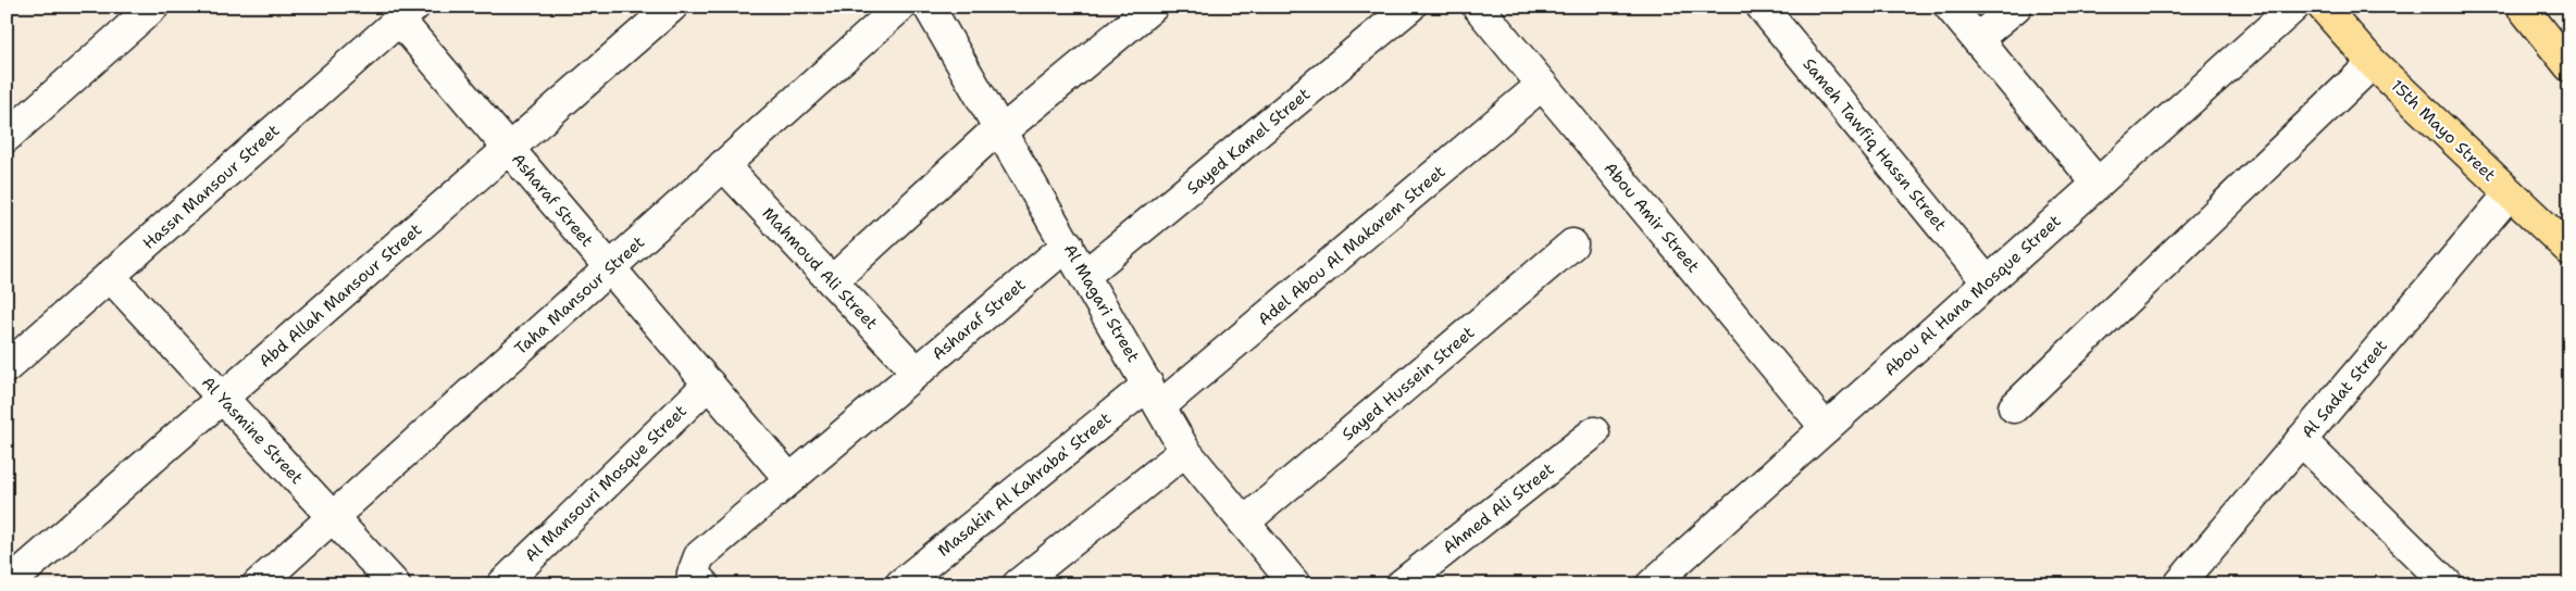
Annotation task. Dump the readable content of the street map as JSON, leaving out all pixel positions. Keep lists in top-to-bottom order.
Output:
{
  "streets": {
    "main road": ["15th Mayo Street"],
    "street": [
      "Sayed Kamel Street",
      "Sameh Tawfiq Hassn Street",
      "Hassn Mansour Street",
      "Asharaf Street",
      "Abou Amir Street",
      "Adel Abou Al Makarem Street",
      "Mahmoud Ali Street",
      "Abd Allah Mansour Street",
      "Taha Mansour Street",
      "Abou Al Hana Mosque Street",
      "Al Magari Street",
      "Sayed Hussein Street",
      "Al Sadat Street",
      "Al Yasmine Street",
      "Al Mansouri Mosque Street",
      "Masakin Al Kahraba' Street",
      "Ahmed Ali Street"
    ]
  },
  "crossings": [
    ["15th Mayo Street", "Al Sadat Street"],
    ["Sayed Kamel Street", "Al Magari Street"],
    ["Sameh Tawfiq Hassn Street", "Abou Al Hana Mosque Street"],
    ["Hassn Mansour Street", "Asharaf Street"],
    ["Hassn Mansour Street", "Al Yasmine Street"],
    ["Asharaf Street", "Mahmoud Ali Street"],
    ["Asharaf Street", "Abd Allah Mansour Street"],
    ["Asharaf Street", "Taha Mansour Street"],
    ["Asharaf Street", "Al Magari Street"],
    ["Asharaf Street", "Al Mansouri Mosque Street"],
    ["Abou Amir Street", "Adel Abou Al Makarem Street"],
    ["Abou Amir Street", "Abou Al Hana Mosque Street"],
    ["Adel Abou Al Makarem Street", "Al Magari Street"],
    ["Adel Abou Al Makarem Street", "Masakin Al Kahraba' Street"],
    ["Mahmoud Ali Street", "Taha Mansour Street"],
    ["Abd Allah Mansour Street", "Al Yasmine Street"],
    ["Taha Mansour Street", "Al Yasmine Street"],
    ["Al Magari Street", "Sayed Hussein Street"],
    ["Al Magari Street", "Masakin Al Kahraba' Street"]
  ]
}
